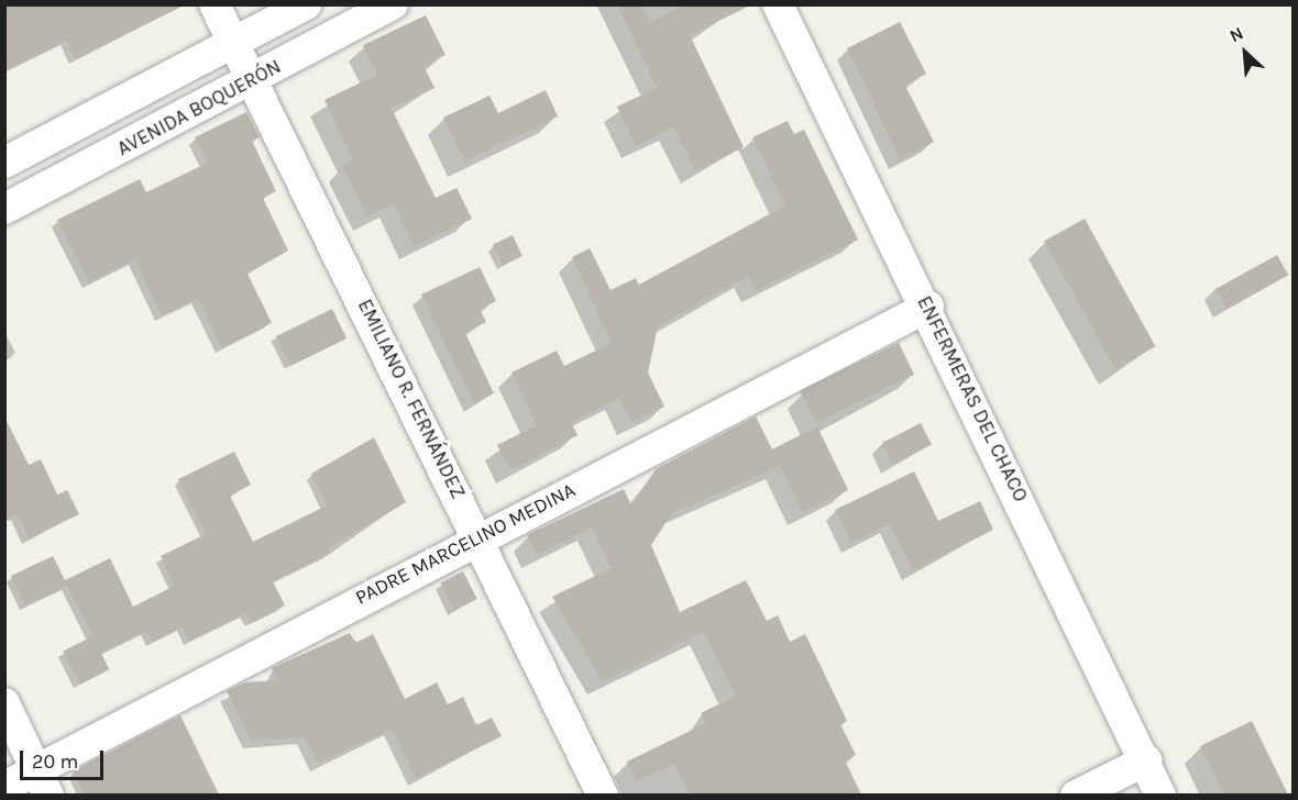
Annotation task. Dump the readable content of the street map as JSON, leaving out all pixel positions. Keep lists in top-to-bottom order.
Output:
{
  "streets": {
    "street": [
      "AVENIDA BOQUERÓN",
      "EMILIANO R. FERNÁNDEZ",
      "ENFERMERAS DEL CHACO",
      "PADRE MARCELINO MEDINA"
    ]
  },
  "crossings": [
    ["AVENIDA BOQUERÓN", "EMILIANO R. FERNÁNDEZ"],
    ["EMILIANO R. FERNÁNDEZ", "PADRE MARCELINO MEDINA"],
    ["ENFERMERAS DEL CHACO", "PADRE MARCELINO MEDINA"]
  ],
  "scale_bar": "20 m",
  "north": "top left"
}
